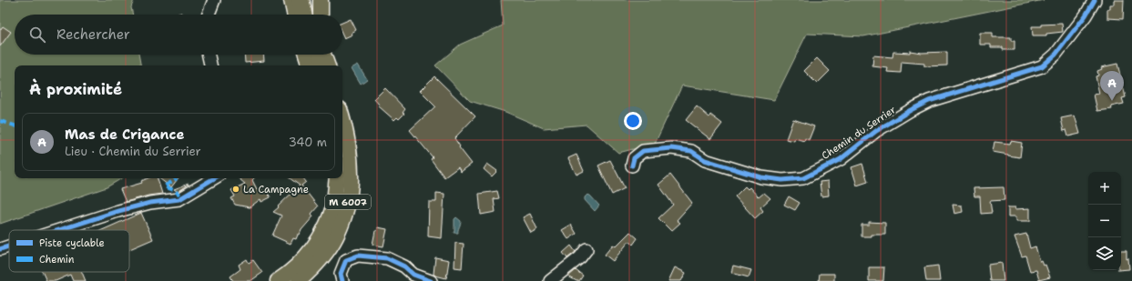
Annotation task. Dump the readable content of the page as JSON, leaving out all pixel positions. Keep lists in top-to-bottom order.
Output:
{
  "streets": {
    "main road": ["M 6007"],
    "street": ["Chemin du Serrier"]
  },
  "places": ["La Campagne"],
  "legend": ["Piste cyclable", "Chemin"],
  "page": {
    "search": "Rechercher",
    "heading": "À proximité",
    "pins": "A",
    "list": [
      {
        "mark": "A",
        "name": "Mas de Crigance",
        "note": "Lieu · Chemin du Serrier",
        "value": "340 m"
      }
    ],
    "map_buttons": ["+", "−"]
  }
}
